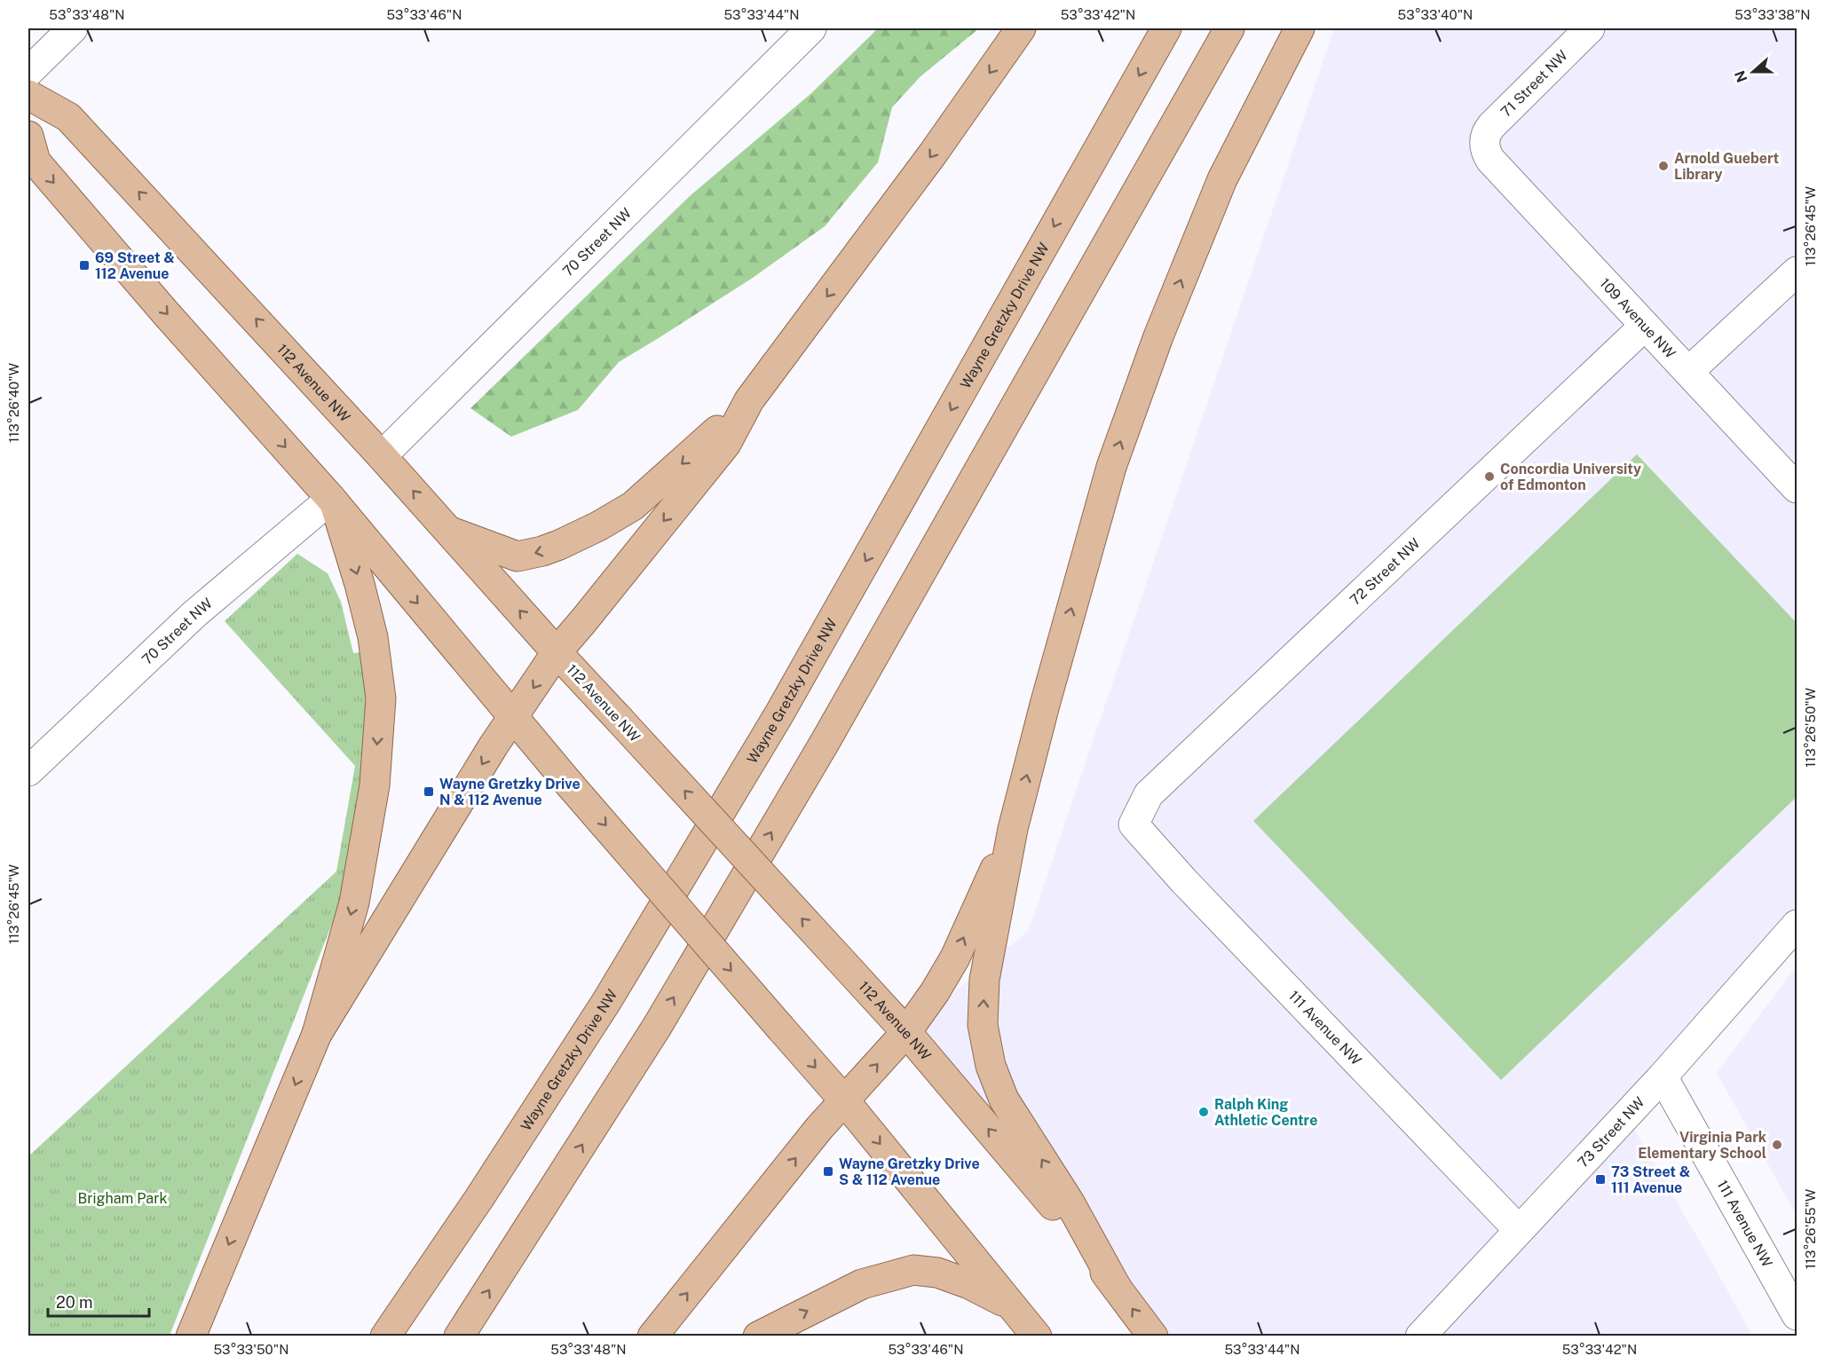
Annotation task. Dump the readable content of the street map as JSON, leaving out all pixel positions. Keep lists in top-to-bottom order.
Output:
{
  "streets": {
    "main road": ["Wayne Gretzky Drive NW", "112 Avenue NW"],
    "street": [
      "71 Street NW",
      "70 Street NW",
      "109 Avenue NW",
      "72 Street NW",
      "111 Avenue NW",
      "73 Street NW"
    ]
  },
  "crossings": [
    ["71 Street NW", "109 Avenue NW"],
    ["70 Street NW", "112 Avenue NW"],
    ["109 Avenue NW", "72 Street NW"],
    ["72 Street NW", "111 Avenue NW"],
    ["111 Avenue NW", "73 Street NW"]
  ],
  "parks": ["Brigham Park"],
  "places": {
    "other": [
      "Arnold Guebert Library",
      "Concordia University of Edmonton",
      "Ralph King Athletic Centre",
      "Virginia Park Elementary School"
    ],
    "transit": [
      "69 Street & 112 Avenue",
      "Wayne Gretzky Drive N & 112 Avenue",
      "Wayne Gretzky Drive S & 112 Avenue",
      "73 Street & 111 Avenue"
    ]
  },
  "scale_bar": "20 m",
  "north": "left",
  "coordinates": [
    "53°33'48\"N",
    "53°33'46\"N",
    "53°33'44\"N",
    "53°33'42\"N",
    "53°33'40\"N",
    "53°33'38\"N",
    "113°26'45\"W",
    "113°26'40\"W",
    "113°26'50\"W",
    "113°26'55\"W",
    "53°33'50\"N"
  ]
}
